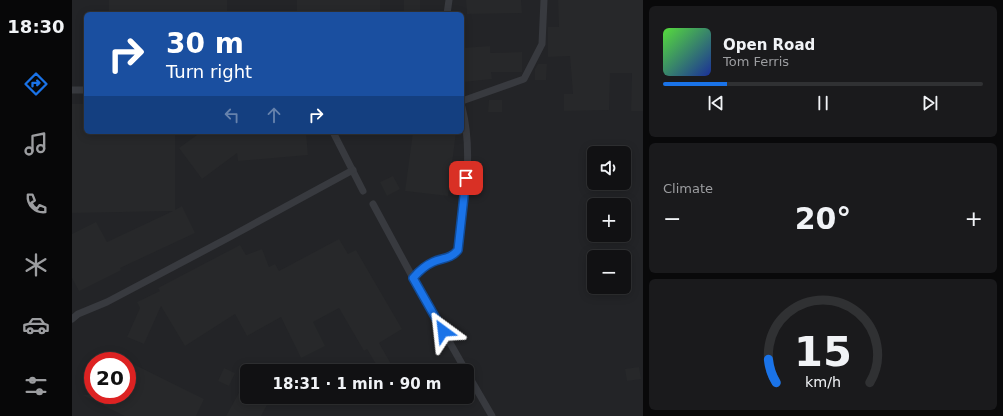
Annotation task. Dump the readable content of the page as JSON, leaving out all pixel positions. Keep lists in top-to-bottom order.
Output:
{
  "page": {
    "tabs": "18:30",
    "turn": ["30 m", "Turn right"],
    "song": ["Open Road", "Tom Ferris"],
    "tile": "Climate",
    "map_buttons": ["+", "−"],
    "heat": ["−", "20°", "+"],
    "limit": "20",
    "trip": "18:31 · 1 min · 90 m",
    "gauge": ["15", "km/h"]
  }
}
